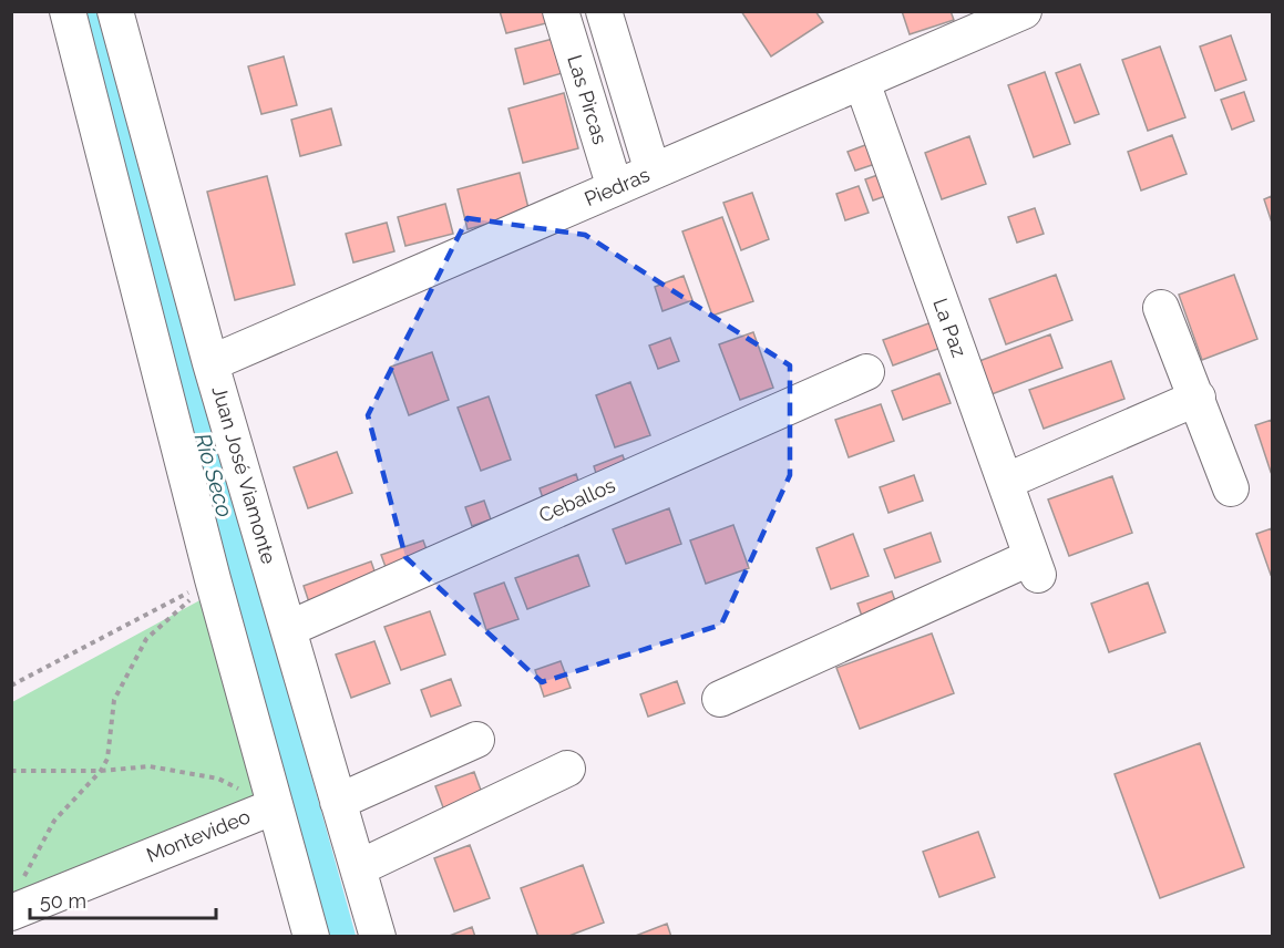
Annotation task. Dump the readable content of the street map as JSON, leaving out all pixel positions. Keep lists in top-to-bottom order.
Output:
{
  "streets": {
    "street": [
      "Las Pircas",
      "Piedras",
      "La Paz",
      "Juan José Viamonte",
      "Ceballos",
      "Montevideo"
    ]
  },
  "crossings": [
    ["Las Pircas", "Piedras"],
    ["Piedras", "La Paz"],
    ["Piedras", "Juan José Viamonte"],
    ["Juan José Viamonte", "Ceballos"]
  ],
  "water": ["Río Seco"],
  "scale_bar": "50 m"
}
